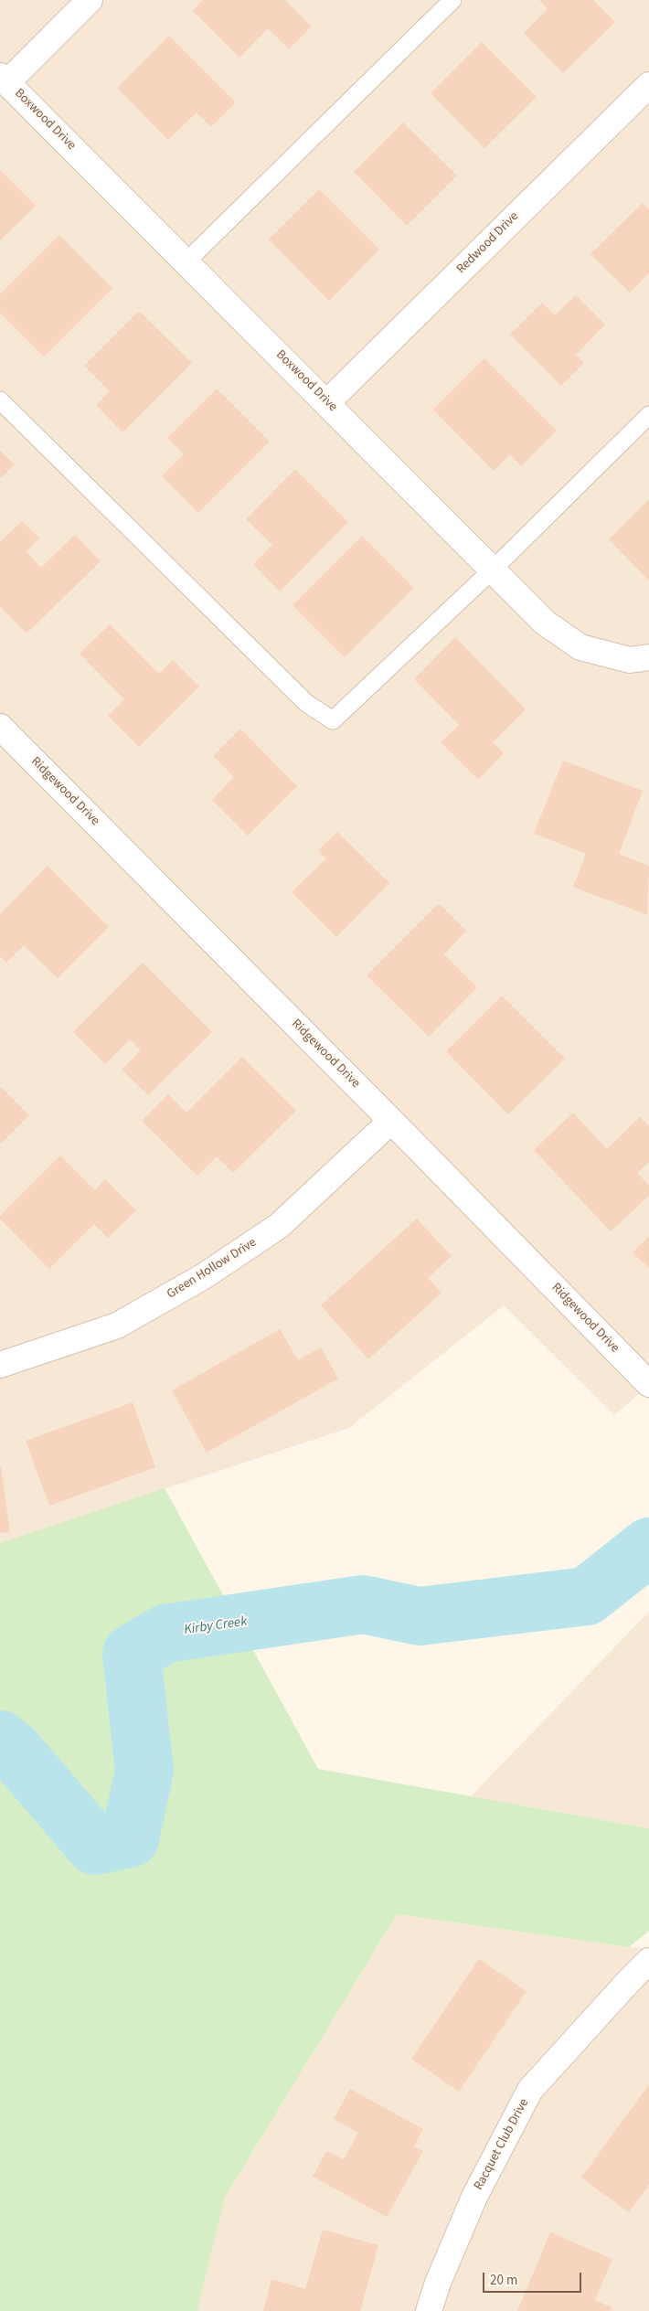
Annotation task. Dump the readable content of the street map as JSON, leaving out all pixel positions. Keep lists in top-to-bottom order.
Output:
{
  "streets": {
    "street": [
      "Boxwood Drive",
      "Redwood Drive",
      "Ridgewood Drive",
      "Green Hollow Drive",
      "Racquet Club Drive"
    ]
  },
  "crossings": [
    ["Boxwood Drive", "Redwood Drive"],
    ["Ridgewood Drive", "Green Hollow Drive"]
  ],
  "water": ["Kirby Creek"],
  "scale_bar": "20 m"
}
